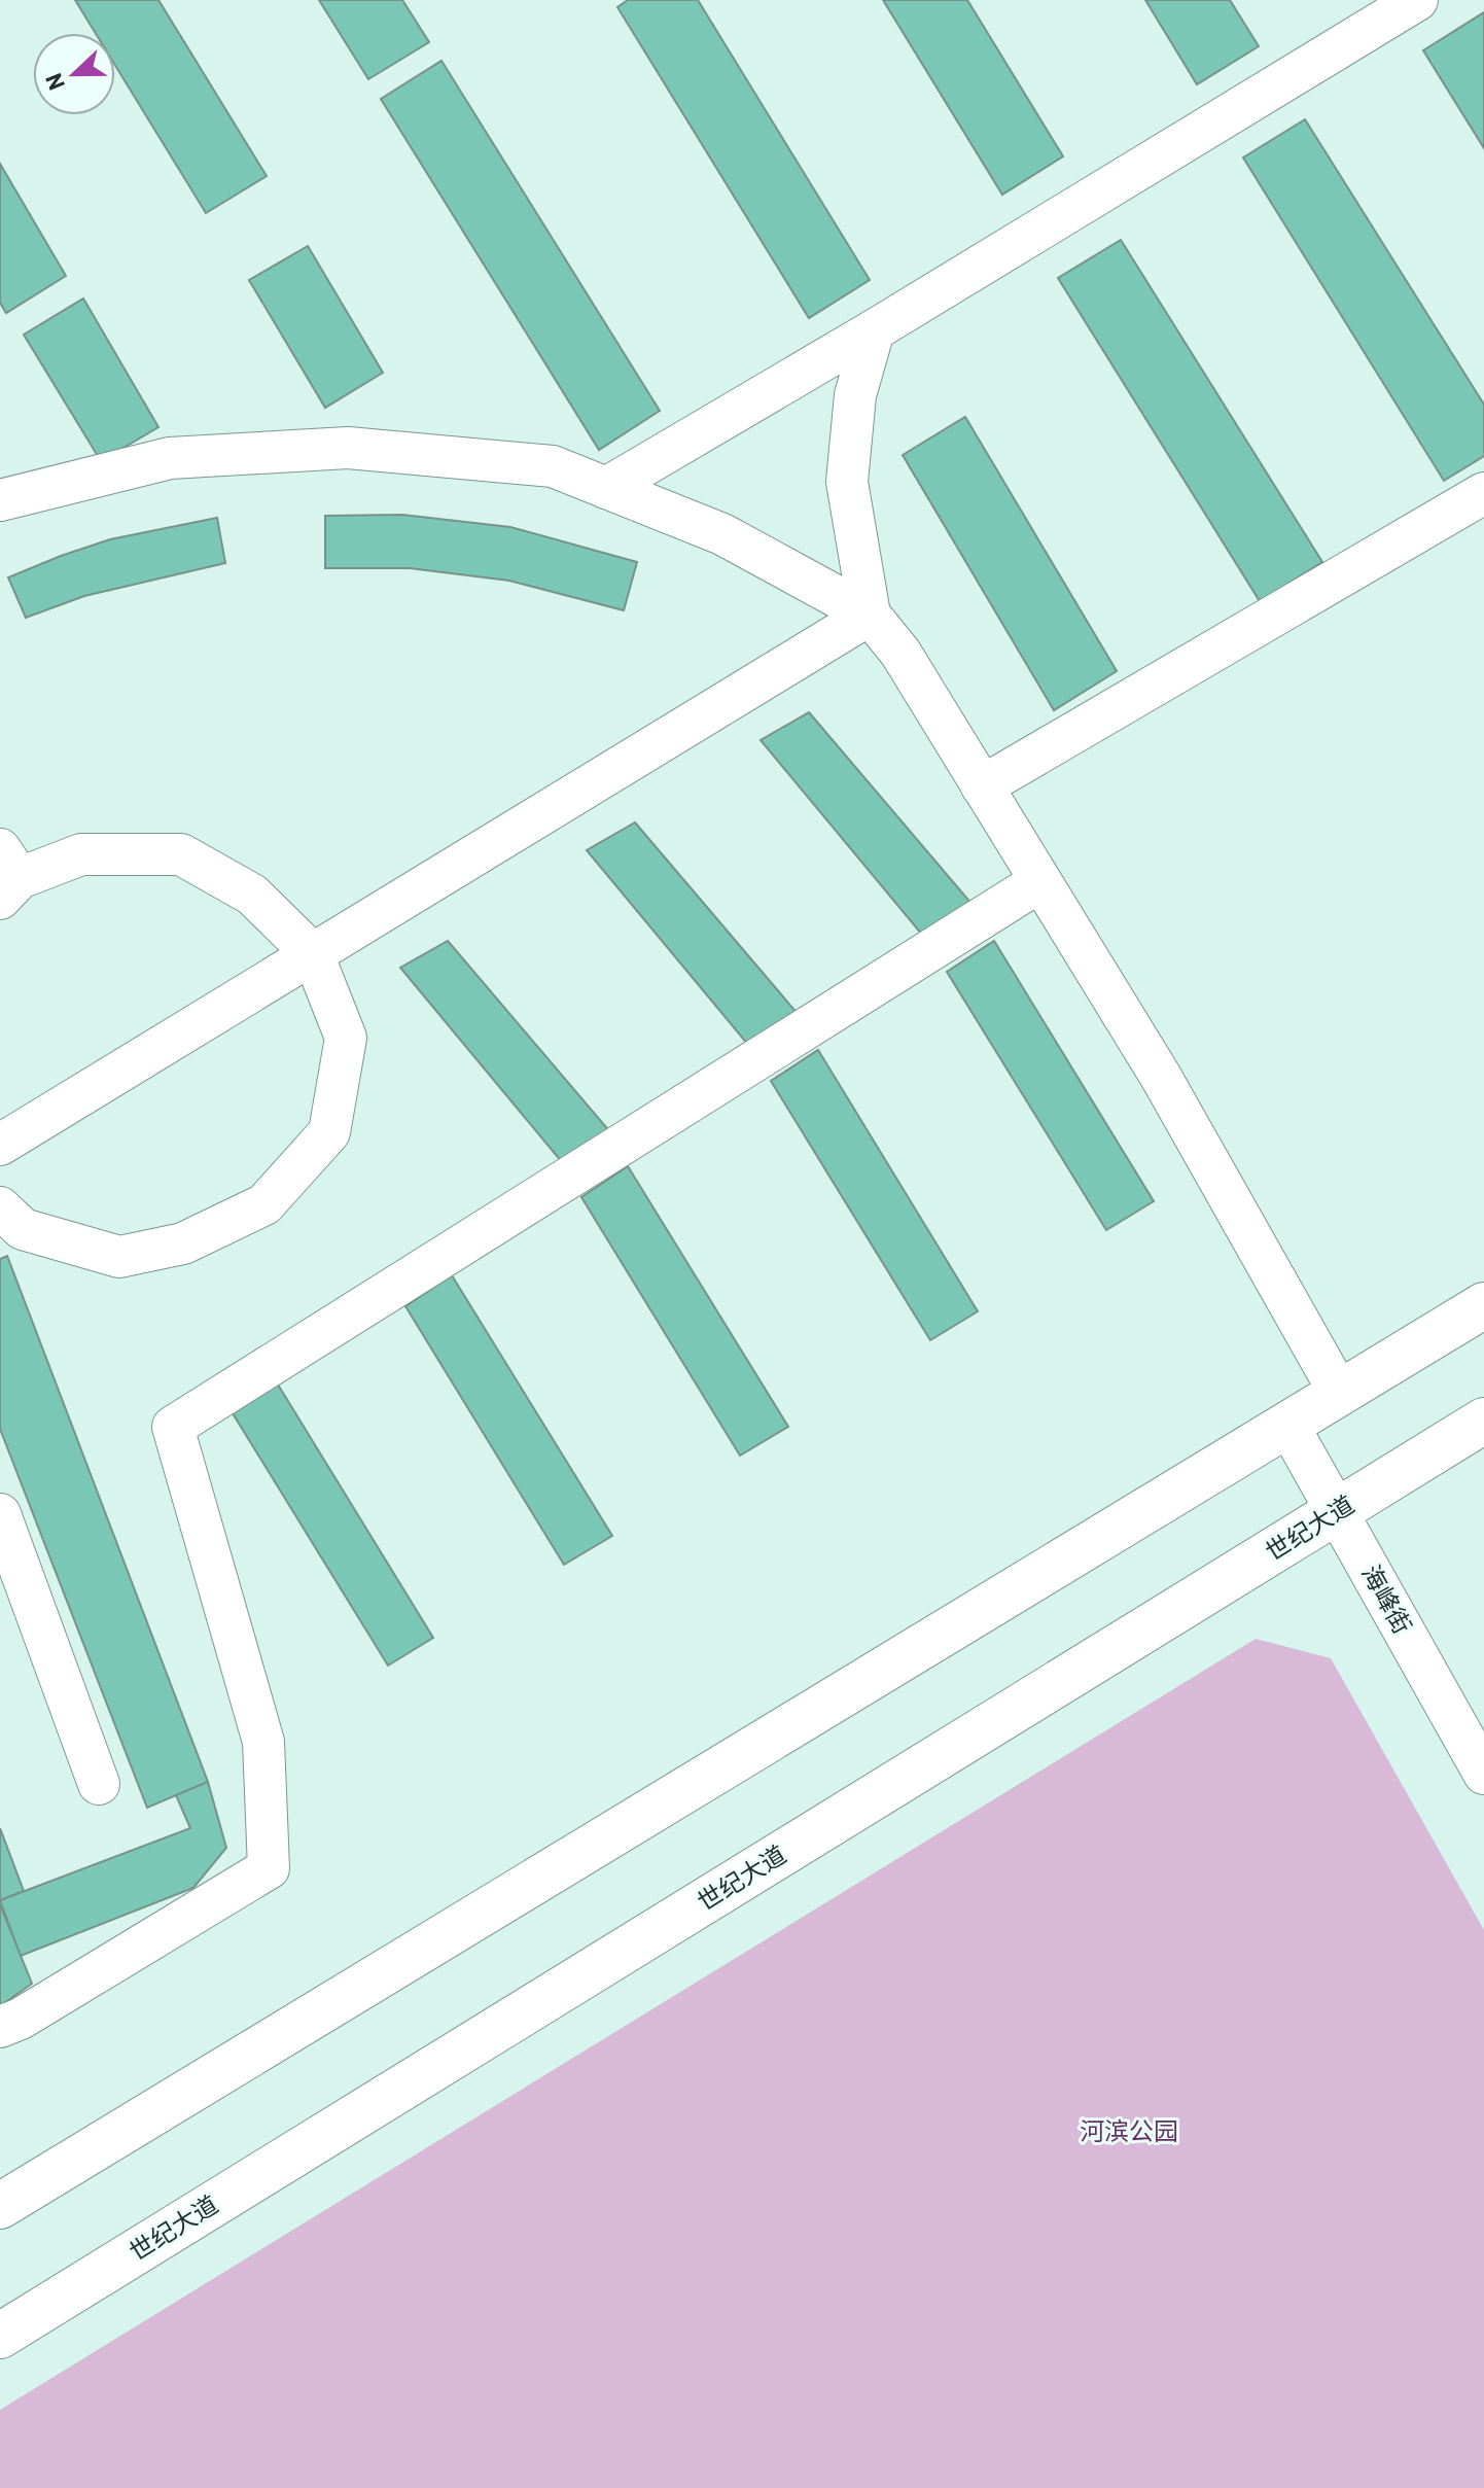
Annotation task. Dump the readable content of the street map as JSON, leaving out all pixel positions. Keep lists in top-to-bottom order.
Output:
{
  "streets": {
    "main road": ["世纪大道"],
    "street": ["海峰街"]
  },
  "crossings": [
    ["世纪大道", "海峰街"]
  ],
  "parks": ["河滨公园"],
  "north": "left"
}
